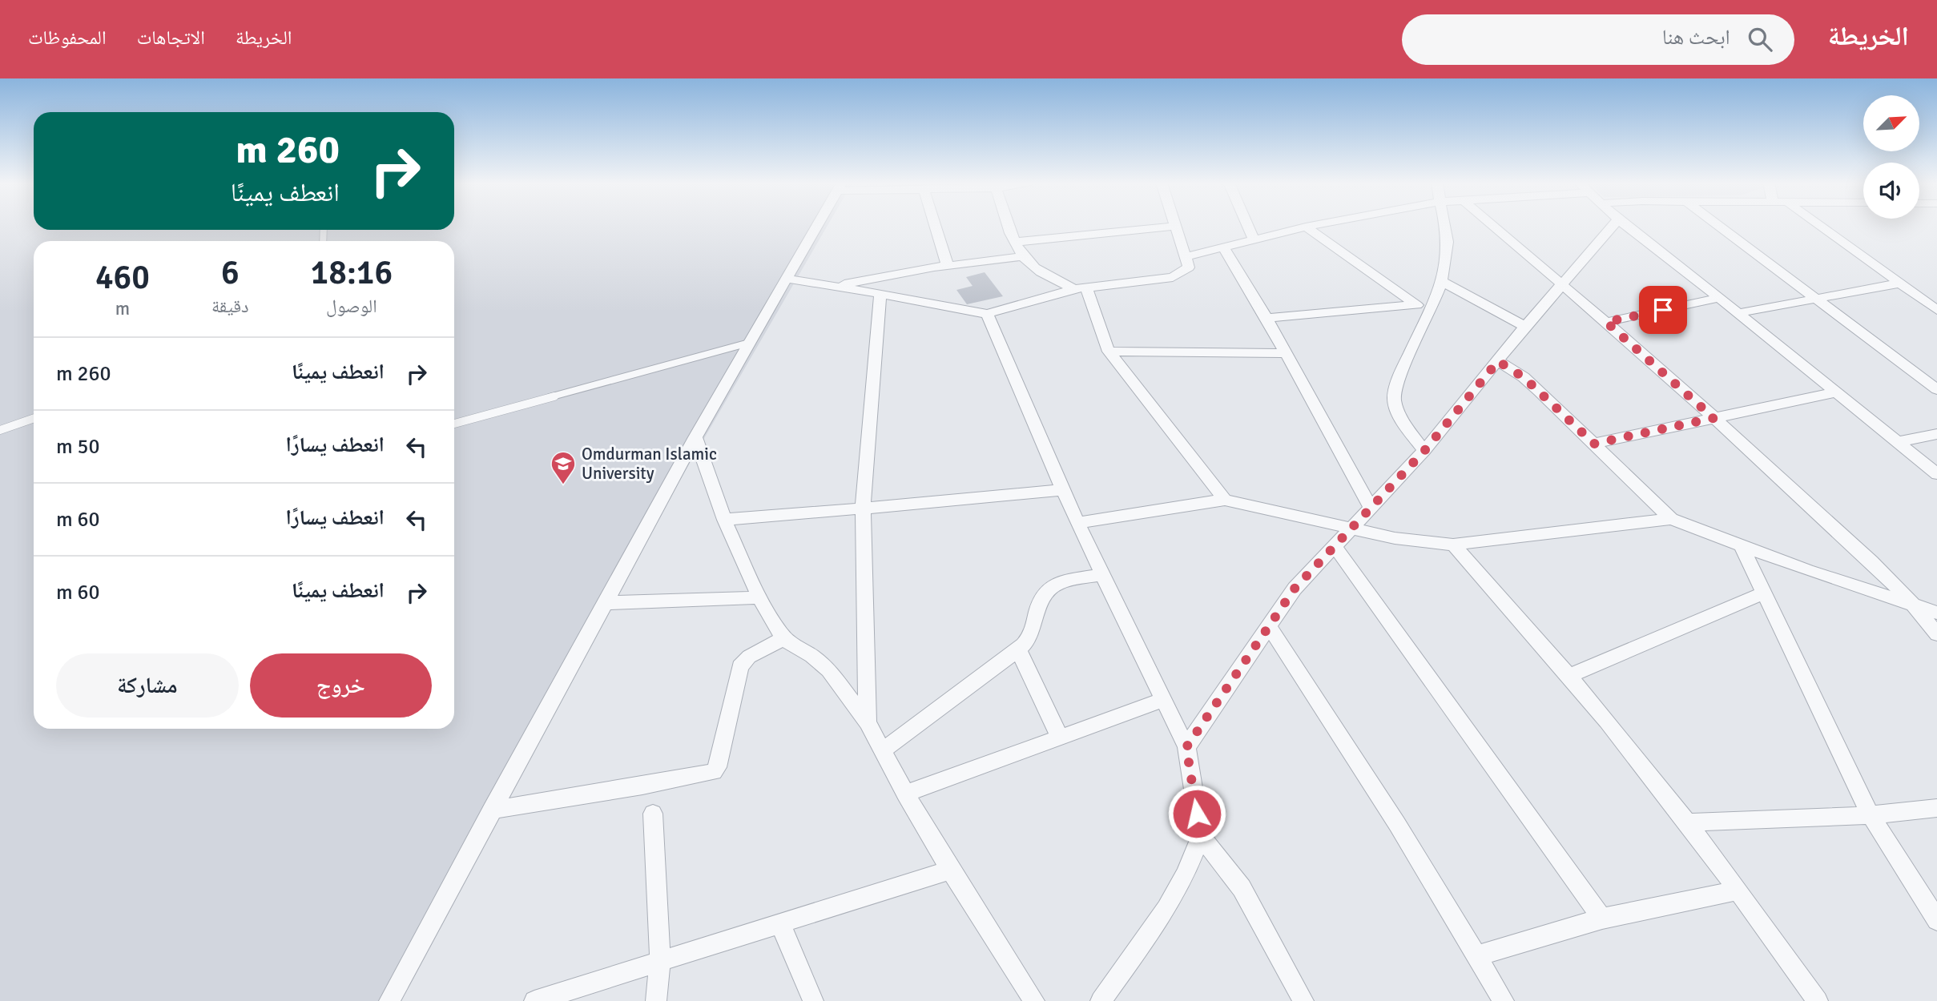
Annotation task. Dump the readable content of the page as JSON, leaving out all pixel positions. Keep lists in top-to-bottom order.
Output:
{
  "places": {
    "school or university": ["Omdurman Islamic University"]
  },
  "north": "top right",
  "page": {
    "header": "الخريطة",
    "search": "ابحث هنا",
    "nav": ["الخريطة", "الاتجاهات", "المحفوظات"],
    "turn": ["260 m", "انعطف يمينًا"],
    "eta": [
      "18:16",
      "الوصول",
      "6",
      "دقيقة",
      "460",
      "m"
    ],
    "list": [
      {
        "name": "انعطف يمينًا",
        "value": "260 m"
      },
      {
        "name": "انعطف يسارًا",
        "value": "50 m"
      },
      {
        "name": "انعطف يسارًا",
        "value": "60 m"
      },
      {
        "name": "انعطف يمينًا",
        "value": "60 m"
      }
    ],
    "buttons": ["خروج", "مشاركة"]
  }
}
